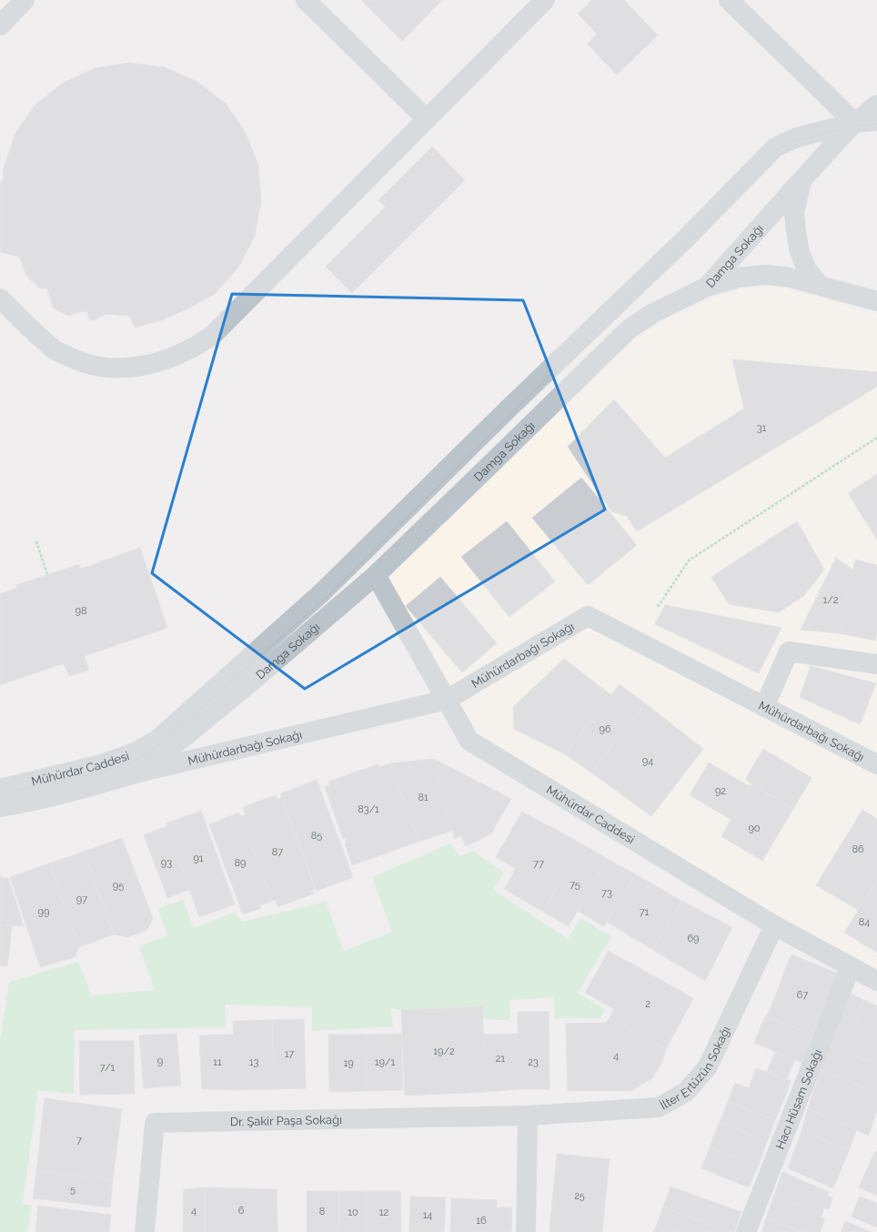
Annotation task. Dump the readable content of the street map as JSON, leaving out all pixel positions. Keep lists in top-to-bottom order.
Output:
{
  "streets": {
    "street": [
      "Damga Sokağı",
      "Mühürdarbağı Sokağı",
      "Mühürdar Caddesi",
      "İlter Ertüzün Sokağı",
      "Hacı Hüsam Sokağı",
      "Dr. Şakir Paşa Sokağı"
    ]
  },
  "crossings": [
    ["Damga Sokağı", "Mühürdarbağı Sokağı"],
    ["Damga Sokağı", "Mühürdar Caddesi"],
    ["Mühürdarbağı Sokağı", "Mühürdar Caddesi"],
    ["Mühürdar Caddesi", "İlter Ertüzün Sokağı"],
    ["Mühürdar Caddesi", "Hacı Hüsam Sokağı"],
    ["İlter Ertüzün Sokağı", "Dr. Şakir Paşa Sokağı"]
  ],
  "house_numbers": [
    "31",
    "1/2",
    "98",
    "96",
    "94",
    "92",
    "81",
    "83/1",
    "90",
    "85",
    "86",
    "87",
    "91",
    "93",
    "89",
    "77",
    "75",
    "95",
    "73",
    "97",
    "99",
    "71",
    "84",
    "69",
    "67",
    "2",
    "19/2",
    "17",
    "4",
    "21",
    "9",
    "11",
    "13",
    "19/1",
    "23",
    "19",
    "7/1",
    "7",
    "5",
    "25",
    "4",
    "6",
    "8",
    "10",
    "12",
    "14",
    "16"
  ]
}
